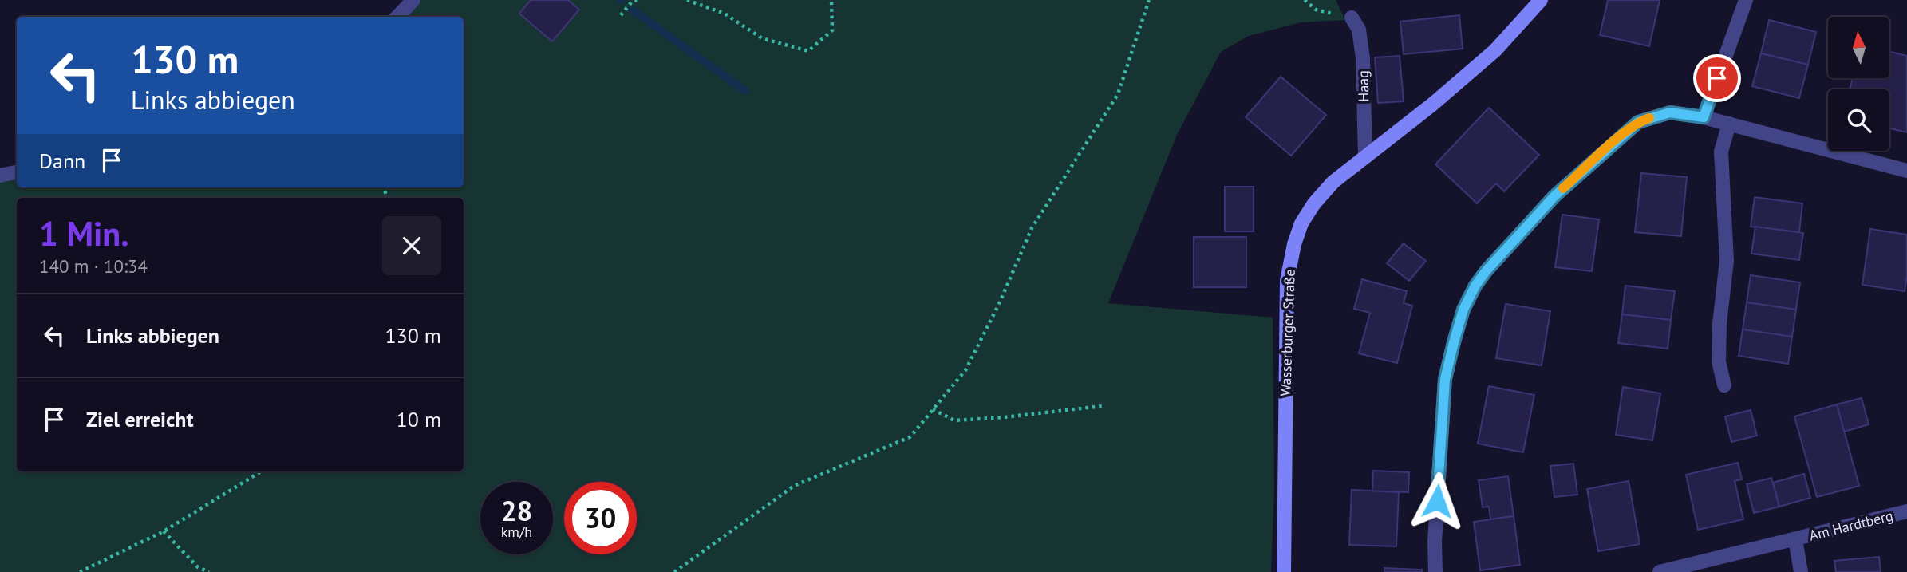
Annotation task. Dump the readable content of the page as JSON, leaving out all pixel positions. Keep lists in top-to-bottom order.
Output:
{
  "streets": {
    "main road": ["Wasserburger Straße"],
    "street": ["Haag", "Am Hardtberg"]
  },
  "crossings": [
    ["Haag", "Wasserburger Straße"]
  ],
  "north": "top",
  "page": {
    "turn": ["130 m", "Links abbiegen"],
    "then": "Dann",
    "heading": ["1 Min.", "140 m · 10:34"],
    "list": [
      {
        "name": "Links abbiegen",
        "value": "130 m"
      },
      {
        "name": "Ziel erreicht",
        "value": "10 m"
      }
    ],
    "speed": "28 km/h",
    "limit": "30"
  }
}
